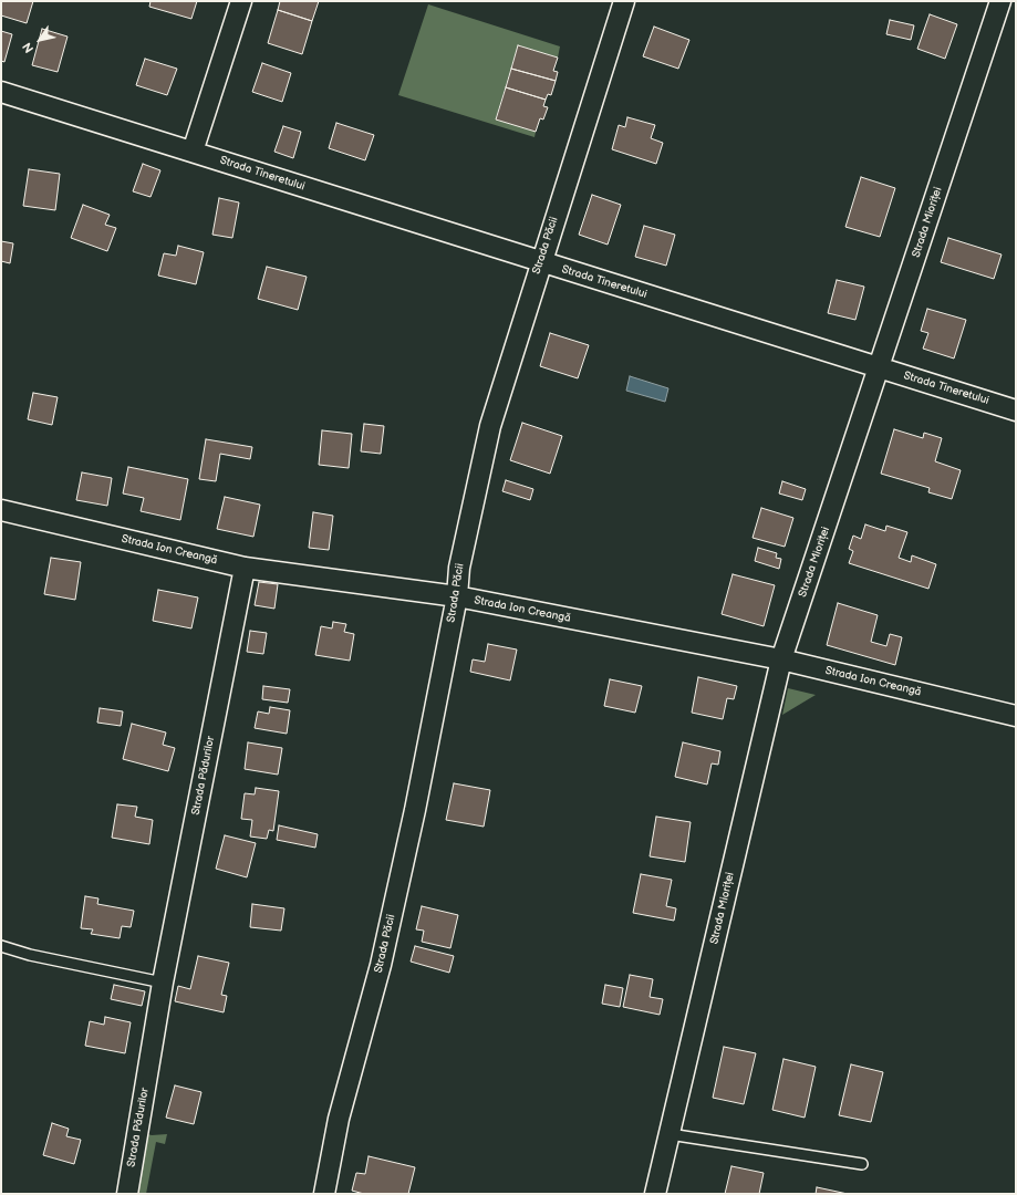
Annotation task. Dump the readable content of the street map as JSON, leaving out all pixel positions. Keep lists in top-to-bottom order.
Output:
{
  "streets": {
    "street": [
      "Strada Tineretului",
      "Strada Mioriței",
      "Strada Păcii",
      "Strada Ion Creangă",
      "Strada Pădurilor"
    ]
  },
  "crossings": [
    ["Strada Tineretului", "Strada Mioriței"],
    ["Strada Tineretului", "Strada Păcii"],
    ["Strada Mioriței", "Strada Ion Creangă"],
    ["Strada Păcii", "Strada Ion Creangă"],
    ["Strada Ion Creangă", "Strada Pădurilor"]
  ],
  "north": "bottom left"
}
